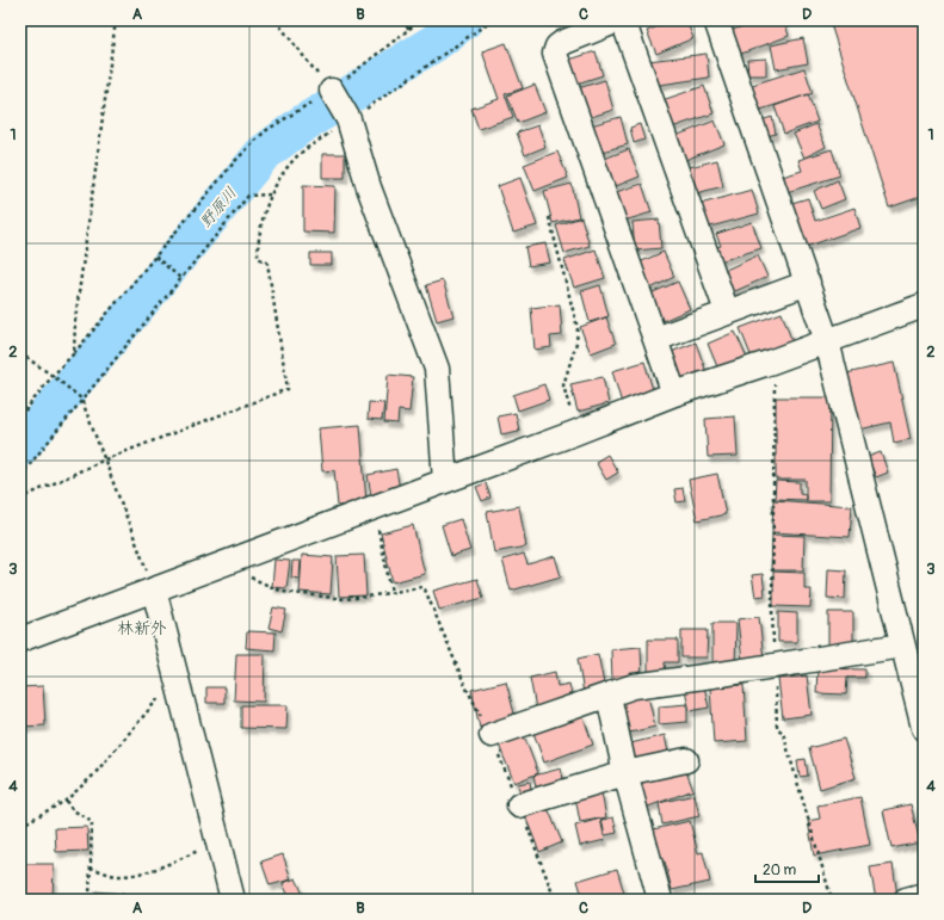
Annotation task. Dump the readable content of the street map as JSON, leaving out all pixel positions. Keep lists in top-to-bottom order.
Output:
{
  "districts": ["林新外"],
  "water": ["野原川"],
  "scale_bar": "20 m",
  "grid": {
    "columns": [
      "A",
      "B",
      "C",
      "D"
    ],
    "rows": [
      "1",
      "2",
      "3",
      "4"
    ]
  }
}
